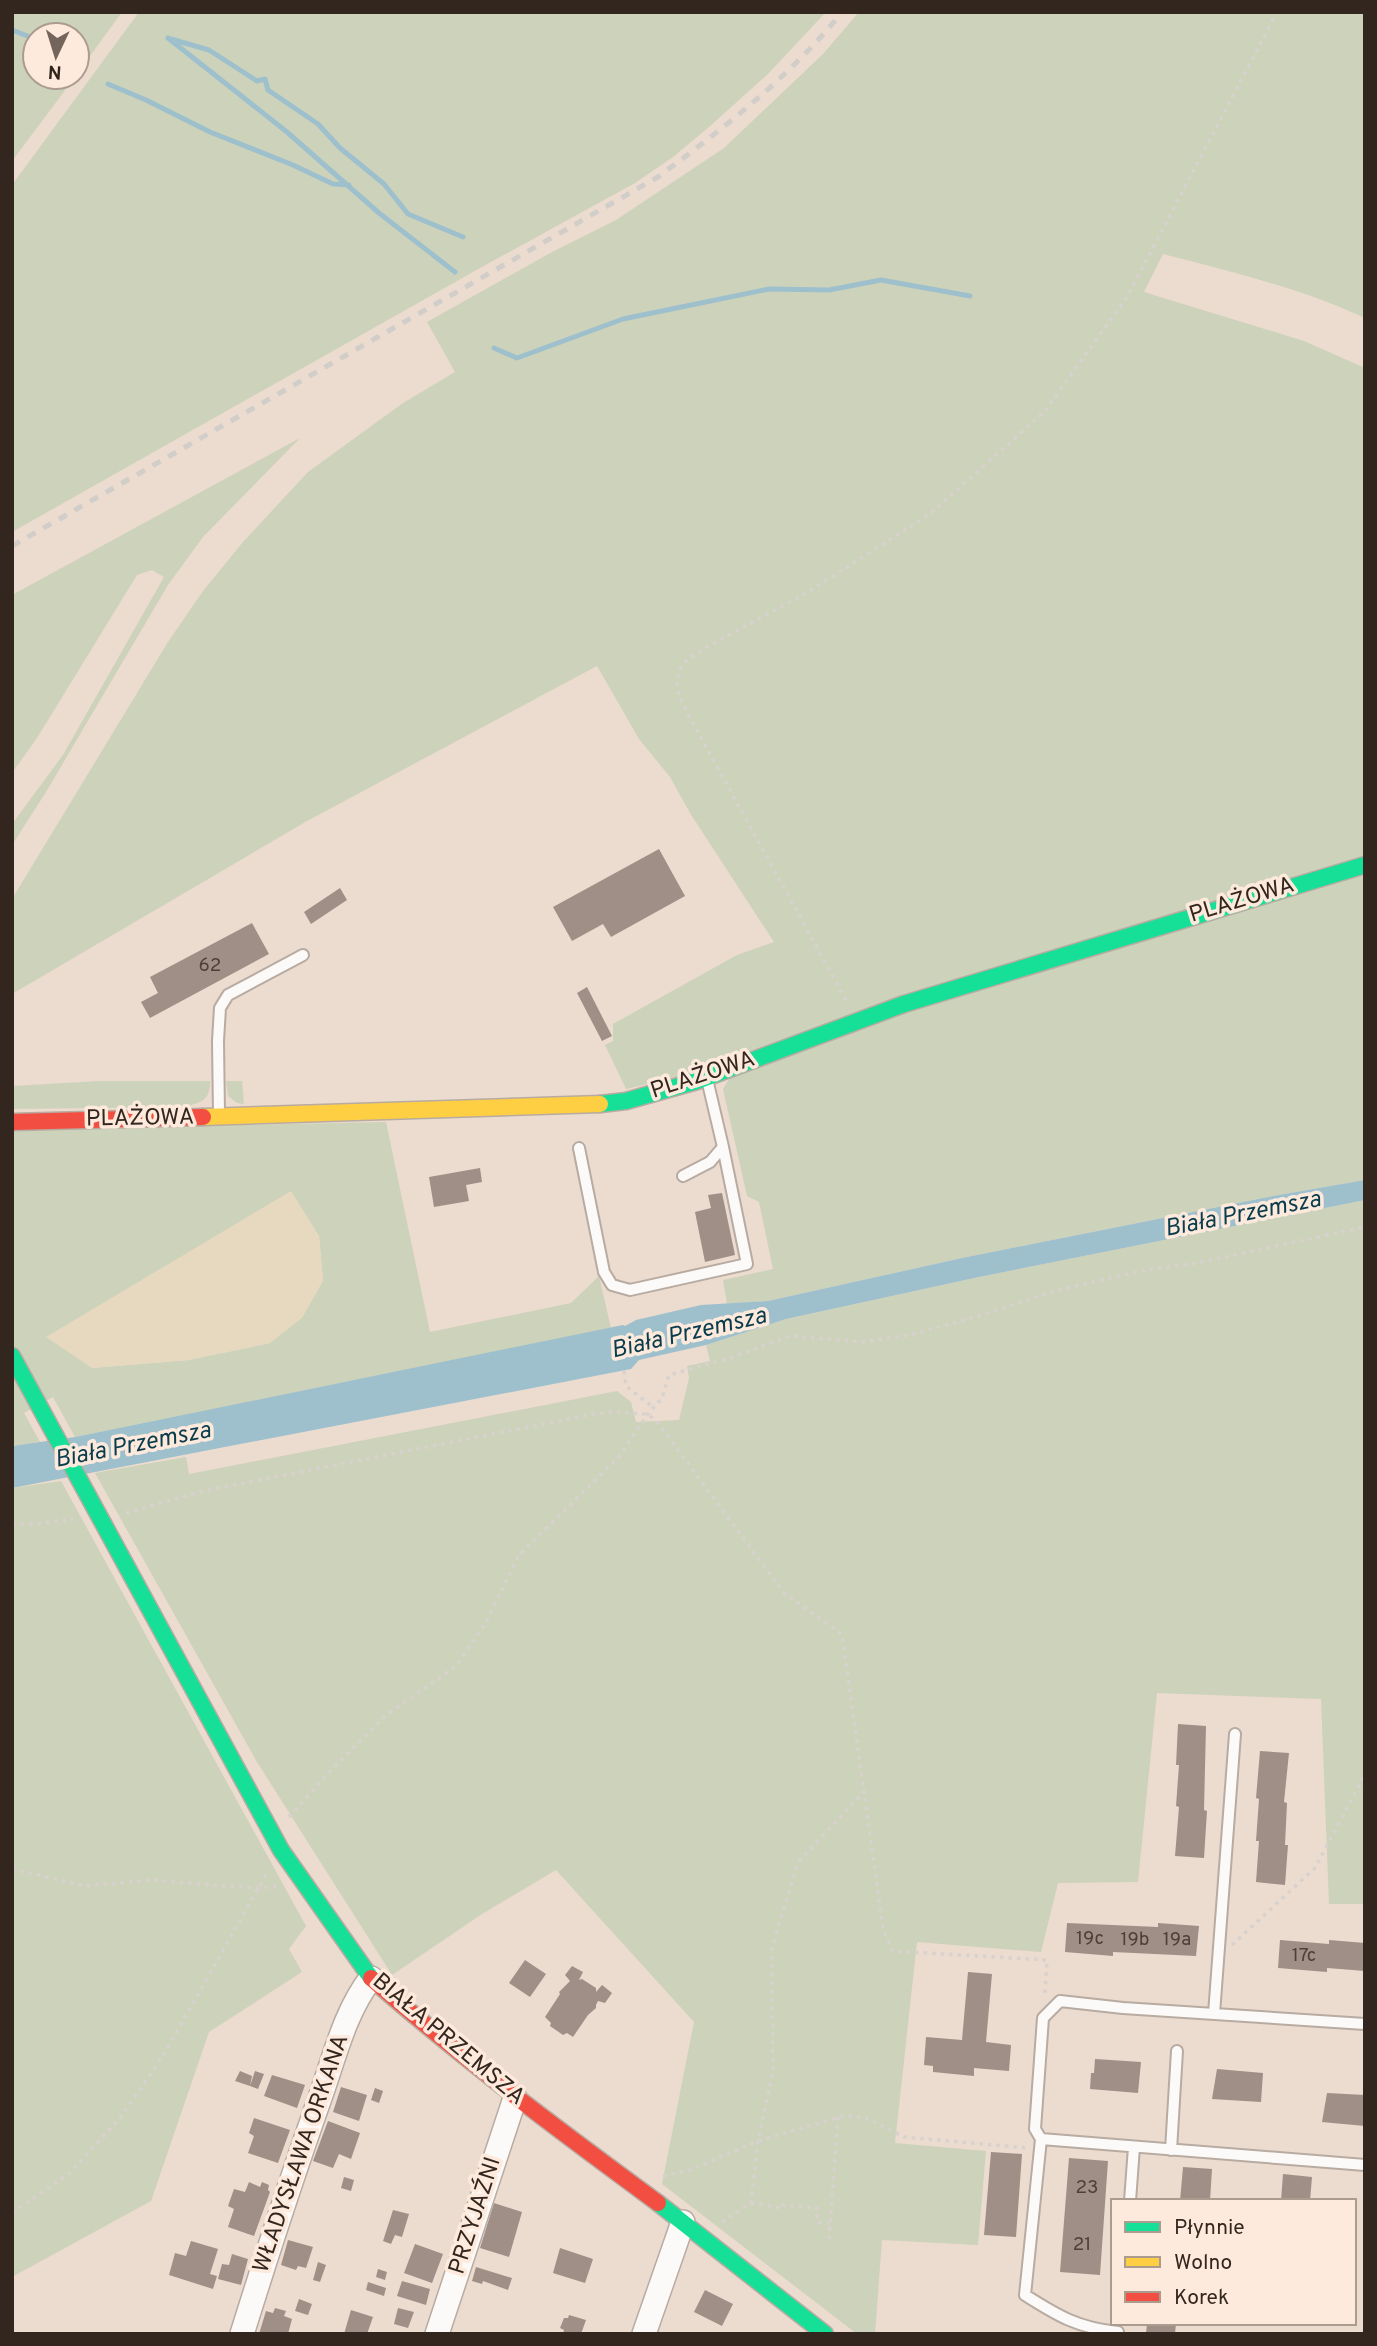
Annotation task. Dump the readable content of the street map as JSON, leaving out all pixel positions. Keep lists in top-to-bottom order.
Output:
{
  "streets": {
    "street": [
      "PLAŻOWA",
      "BIAŁA PRZEMSZA",
      "WŁADYSŁAWA ORKANA",
      "PRZYJAŹNI"
    ]
  },
  "crossings": [
    ["BIAŁA PRZEMSZA", "WŁADYSŁAWA ORKANA"],
    ["BIAŁA PRZEMSZA", "PRZYJAŹNI"]
  ],
  "water": ["Biała Przemsza"],
  "house_numbers": [
    "62",
    "19c",
    "19b",
    "19a",
    "17c",
    "23",
    "21"
  ],
  "legend": ["Płynnie", "Wolno", "Korek"],
  "north": "bottom"
}
